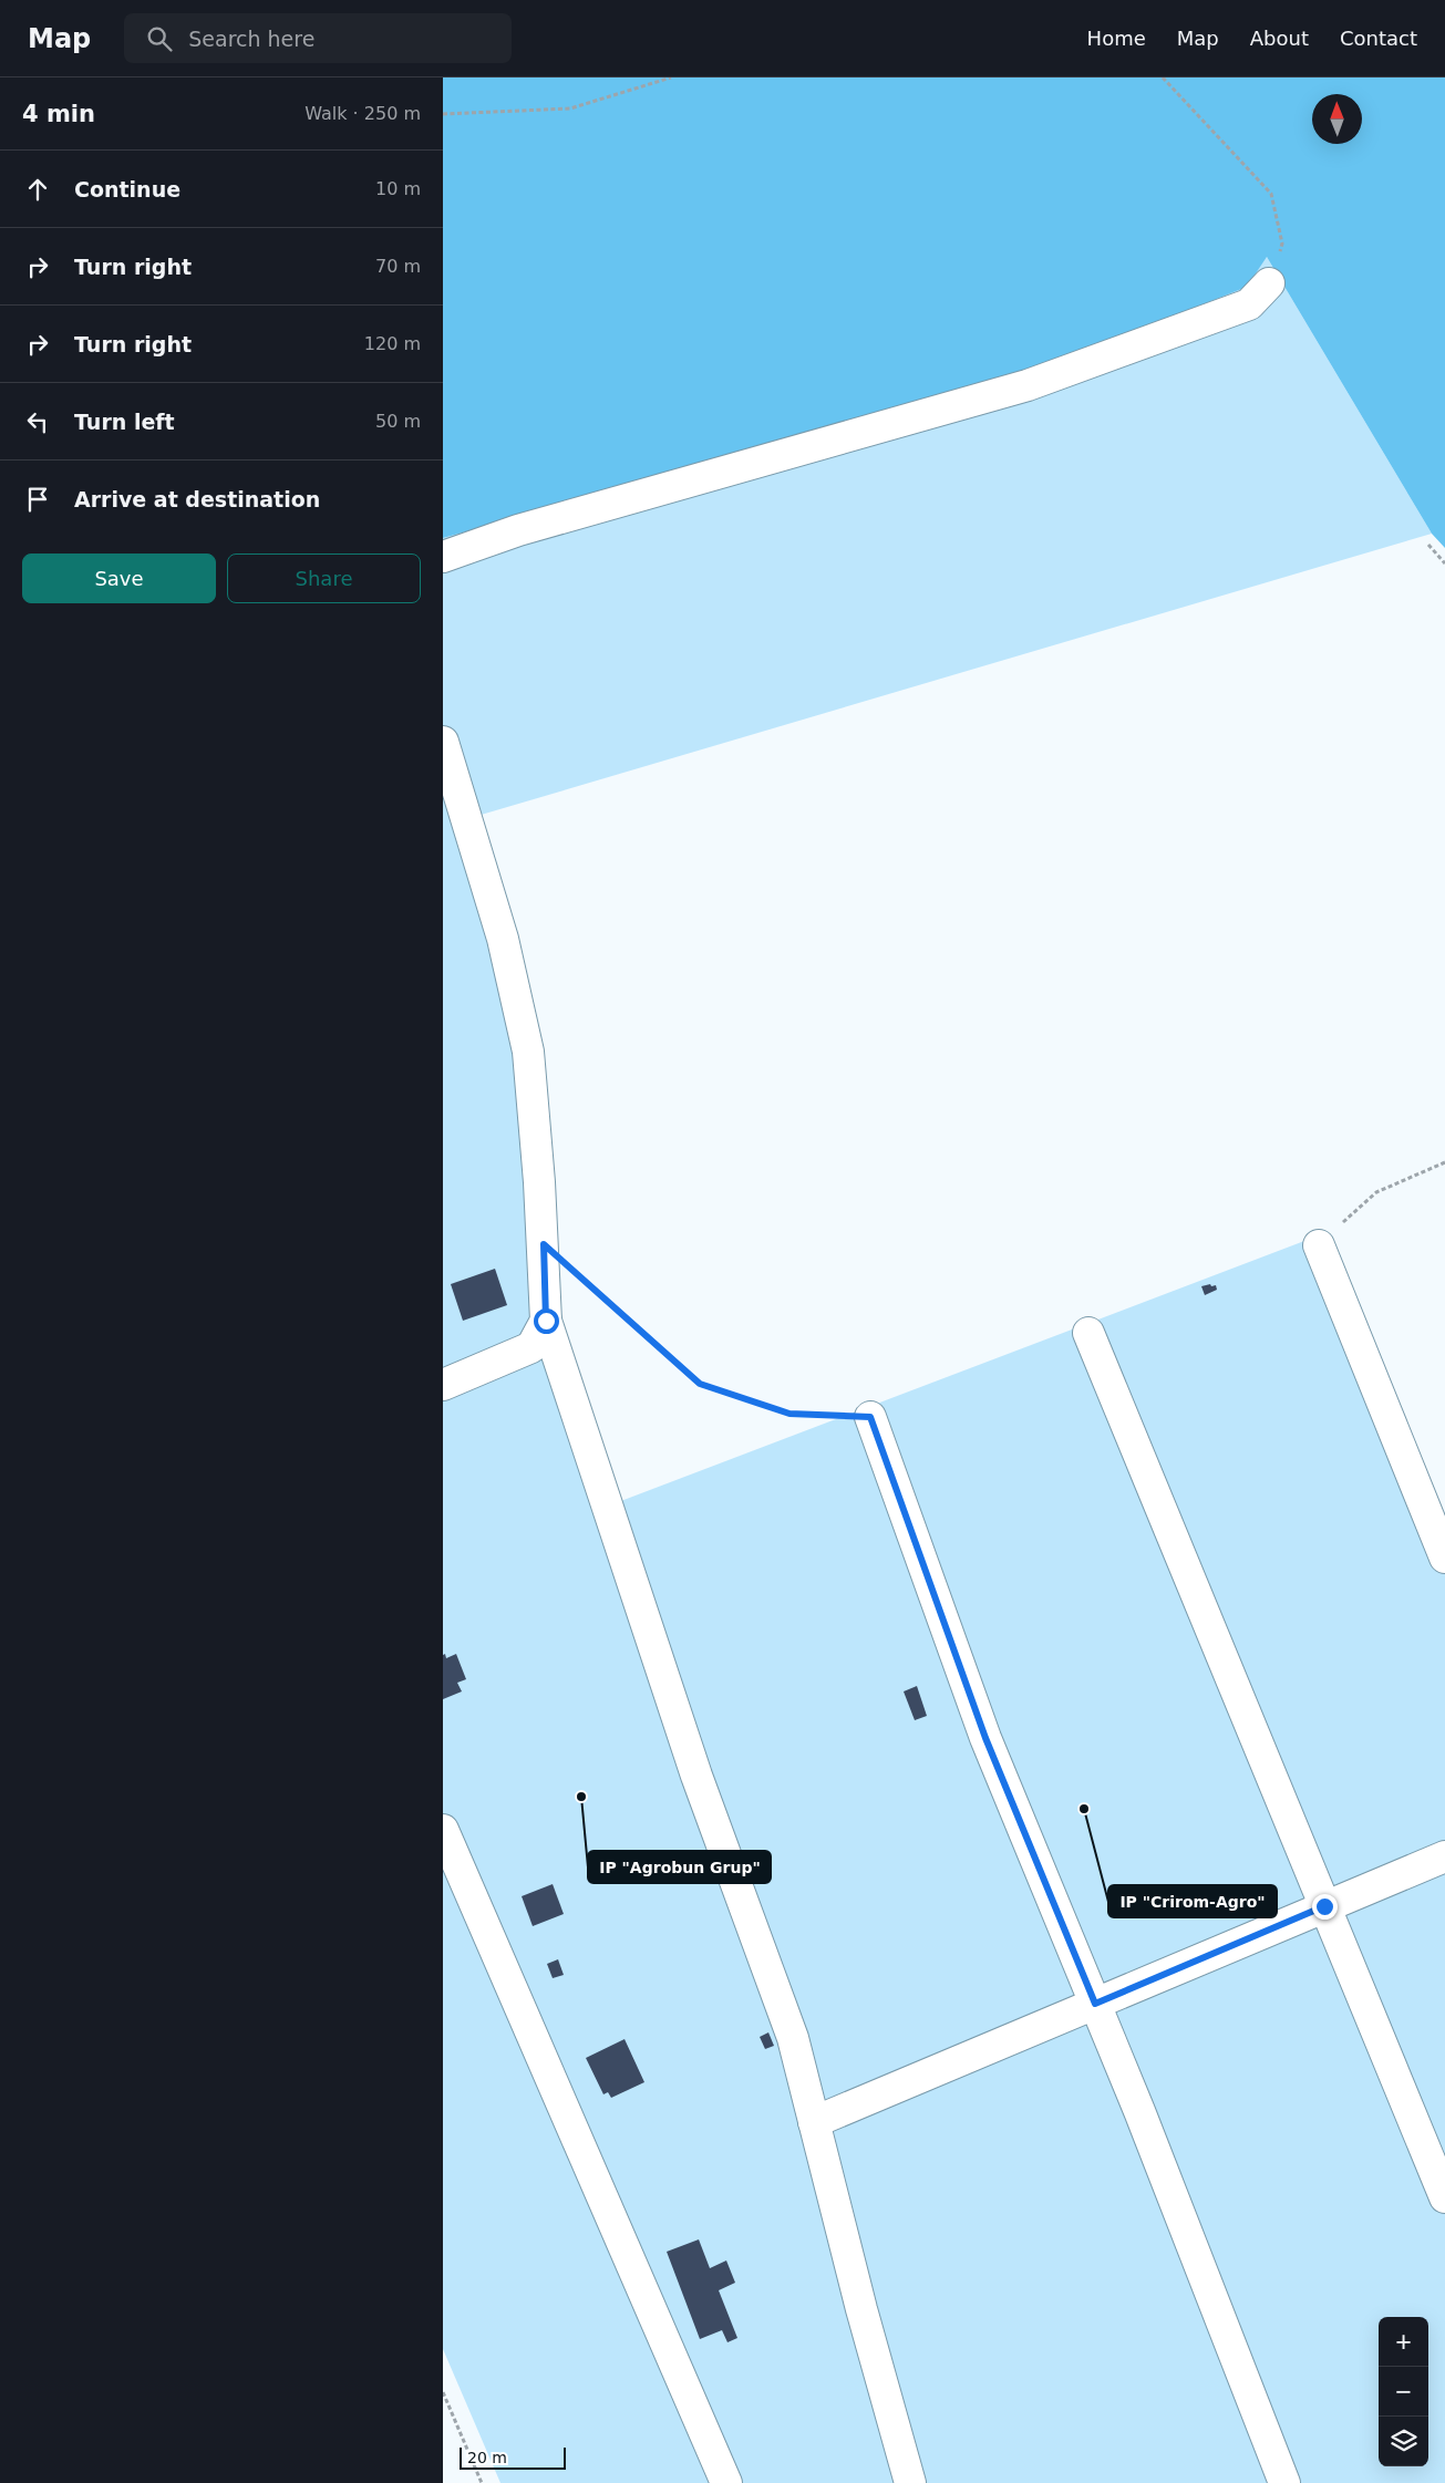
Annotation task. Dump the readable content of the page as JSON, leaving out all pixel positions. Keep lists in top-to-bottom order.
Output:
{
  "places": ["IP \"Agrobun Grup\"", "IP \"Crirom-Agro\""],
  "scale_bar": "20 m",
  "north": "top",
  "page": {
    "header": "Map",
    "search": "Search here",
    "nav": [
      "Home",
      "Map",
      "About",
      "Contact"
    ],
    "heading": ["4 min", "Walk · 250 m"],
    "list": [
      ["Continue", "10 m"],
      ["Turn right", "70 m"],
      ["Turn right", "120 m"],
      ["Turn left", "50 m"],
      "Arrive at destination"
    ],
    "buttons": ["Save", "Share"],
    "map_buttons": ["+", "−"],
    "scale": "20 m"
  }
}
